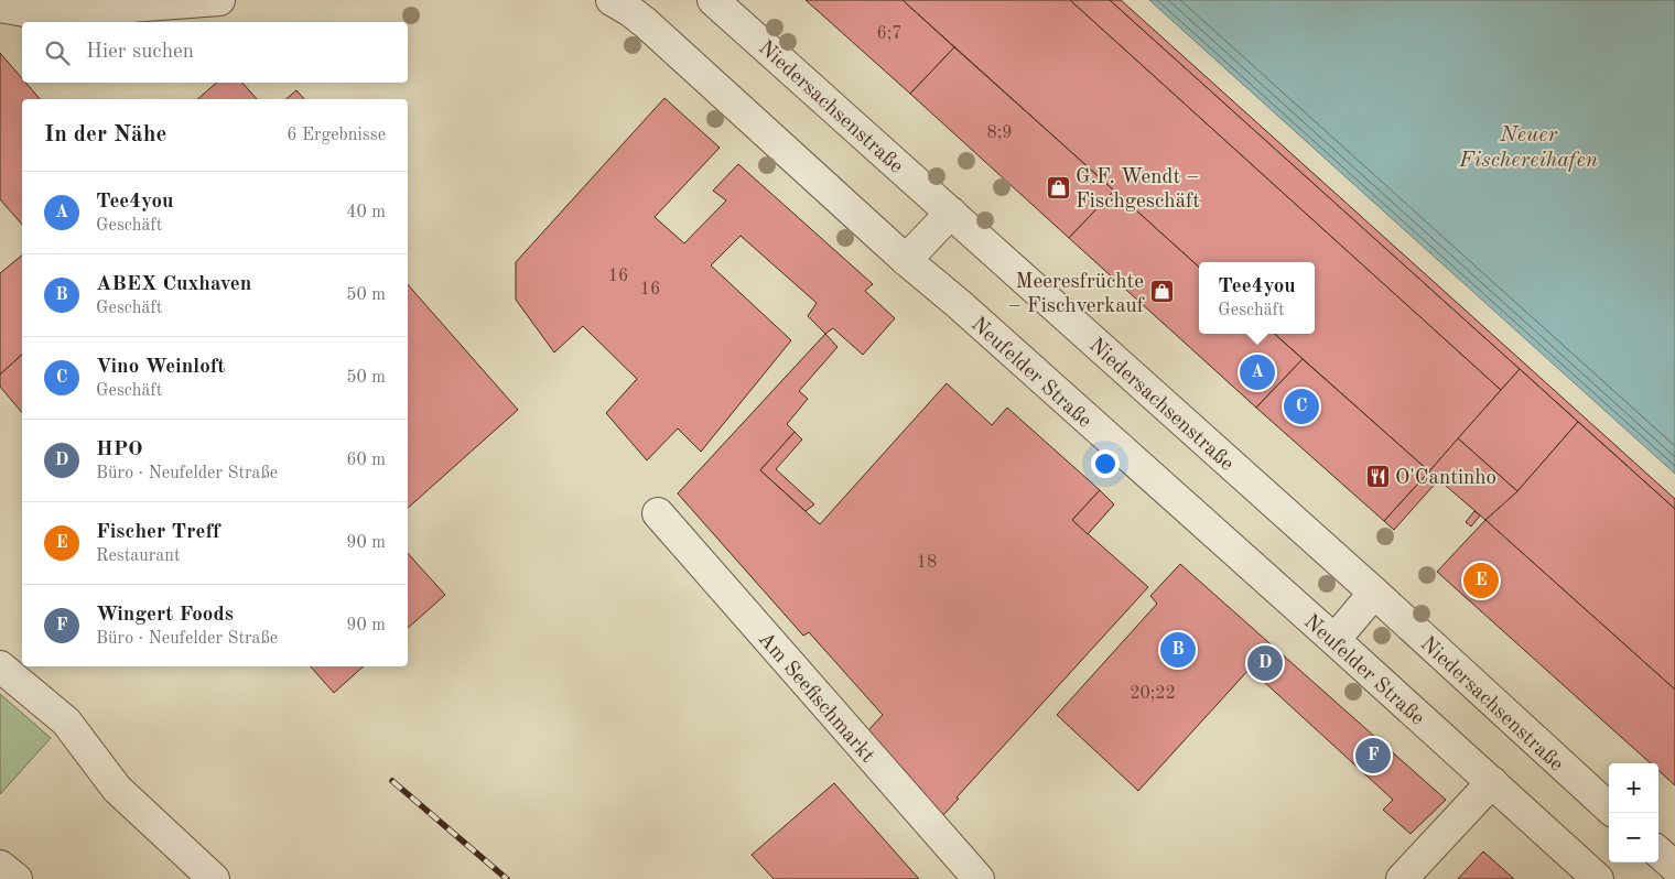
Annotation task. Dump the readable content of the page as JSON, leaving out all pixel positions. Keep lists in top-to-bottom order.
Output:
{
  "streets": {
    "street": ["Niedersachsenstraße", "Neufelder Straße", "Am Seefischmarkt"]
  },
  "water": ["Neuer Fischereihafen"],
  "places": {
    "shop": ["G.F. Wendt – Fischgeschäft", "Meeresfrüchte – Fischverkauf"],
    "restaurant": ["O'Cantinho"]
  },
  "house_numbers": [
    "6;7",
    "8;9",
    "16",
    "16",
    "18",
    "20;22"
  ],
  "page": {
    "search": "Hier suchen",
    "heading": ["In der Nähe", "6 Ergebnisse"],
    "list": [
      {
        "mark": "A",
        "name": "Tee4you",
        "note": "Geschäft",
        "value": "40 m"
      },
      {
        "mark": "B",
        "name": "ABEX Cuxhaven",
        "note": "Geschäft",
        "value": "50 m"
      },
      {
        "mark": "C",
        "name": "Vino Weinloft",
        "note": "Geschäft",
        "value": "50 m"
      },
      {
        "mark": "D",
        "name": "HPO",
        "note": "Büro · Neufelder Straße",
        "value": "60 m"
      },
      {
        "mark": "E",
        "name": "Fischer Treff",
        "note": "Restaurant",
        "value": "90 m"
      },
      {
        "mark": "F",
        "name": "Wingert Foods",
        "note": "Büro · Neufelder Straße",
        "value": "90 m"
      }
    ],
    "popup": ["Tee4you", "Geschäft"],
    "pins": [
      "A",
      "C",
      "E",
      "B",
      "D",
      "F"
    ],
    "map_buttons": ["+", "−"]
  }
}
